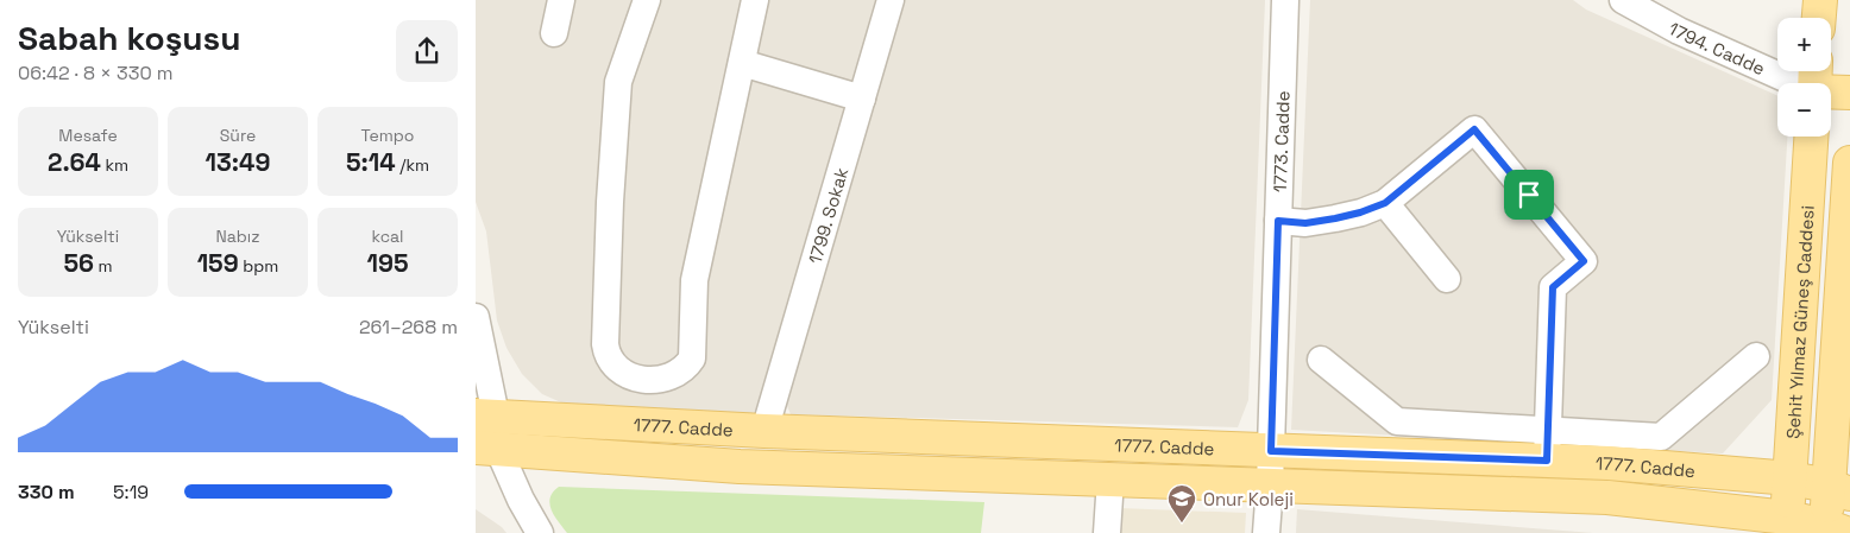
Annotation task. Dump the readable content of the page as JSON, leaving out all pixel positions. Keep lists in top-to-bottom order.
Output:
{
  "streets": {
    "main road": ["Şehit Yılmaz Güneş Caddesi", "1777. Cadde"],
    "street": ["1794. Cadde", "1773. Cadde", "1799. Sokak"]
  },
  "crossings": [
    ["1773. Cadde", "1777. Cadde"],
    ["1799. Sokak", "1777. Cadde"],
    ["Şehit Yılmaz Güneş Caddesi", "1777. Cadde"]
  ],
  "places": {
    "school or university": ["Onur Koleji"]
  },
  "page": {
    "heading": ["Sabah koşusu", "06:42 · 8 × 330 m"],
    "map_buttons": ["+", "−"],
    "stats": [
      ["Mesafe", "2.64 km"],
      ["Süre", "13:49"],
      ["Tempo", "5:14 /km"],
      ["Yükselti", "56 m"],
      ["Nabız", "159 bpm"],
      ["kcal", "195"]
    ],
    "chart": ["Yükselti", "261–268 m"],
    "list": [
      {
        "name": "330 m",
        "note": "5:19"
      }
    ]
  }
}
